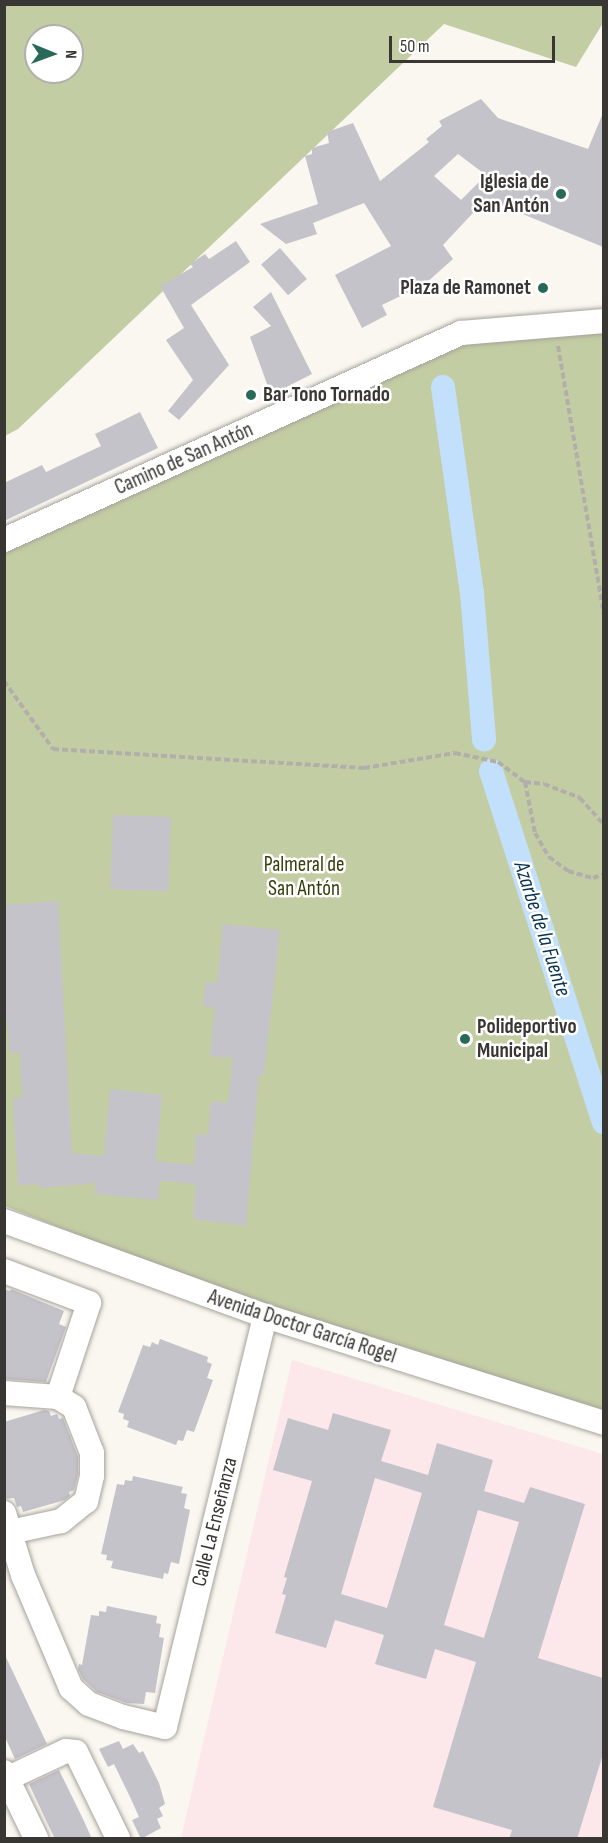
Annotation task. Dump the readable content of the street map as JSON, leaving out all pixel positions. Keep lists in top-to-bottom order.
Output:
{
  "streets": {
    "street": ["Camino de San Antón", "Avenida Doctor García Rogel", "Calle La Enseñanza"]
  },
  "crossings": [
    ["Avenida Doctor García Rogel", "Calle La Enseñanza"]
  ],
  "water": ["Azarbe de la Fuente"],
  "parks": ["Palmeral de San Antón"],
  "places": [
    "Iglesia de San Antón",
    "Plaza de Ramonet",
    "Bar Tono Tornado",
    "Polideportivo Municipal"
  ],
  "scale_bar": "50 m",
  "north": "right"
}
